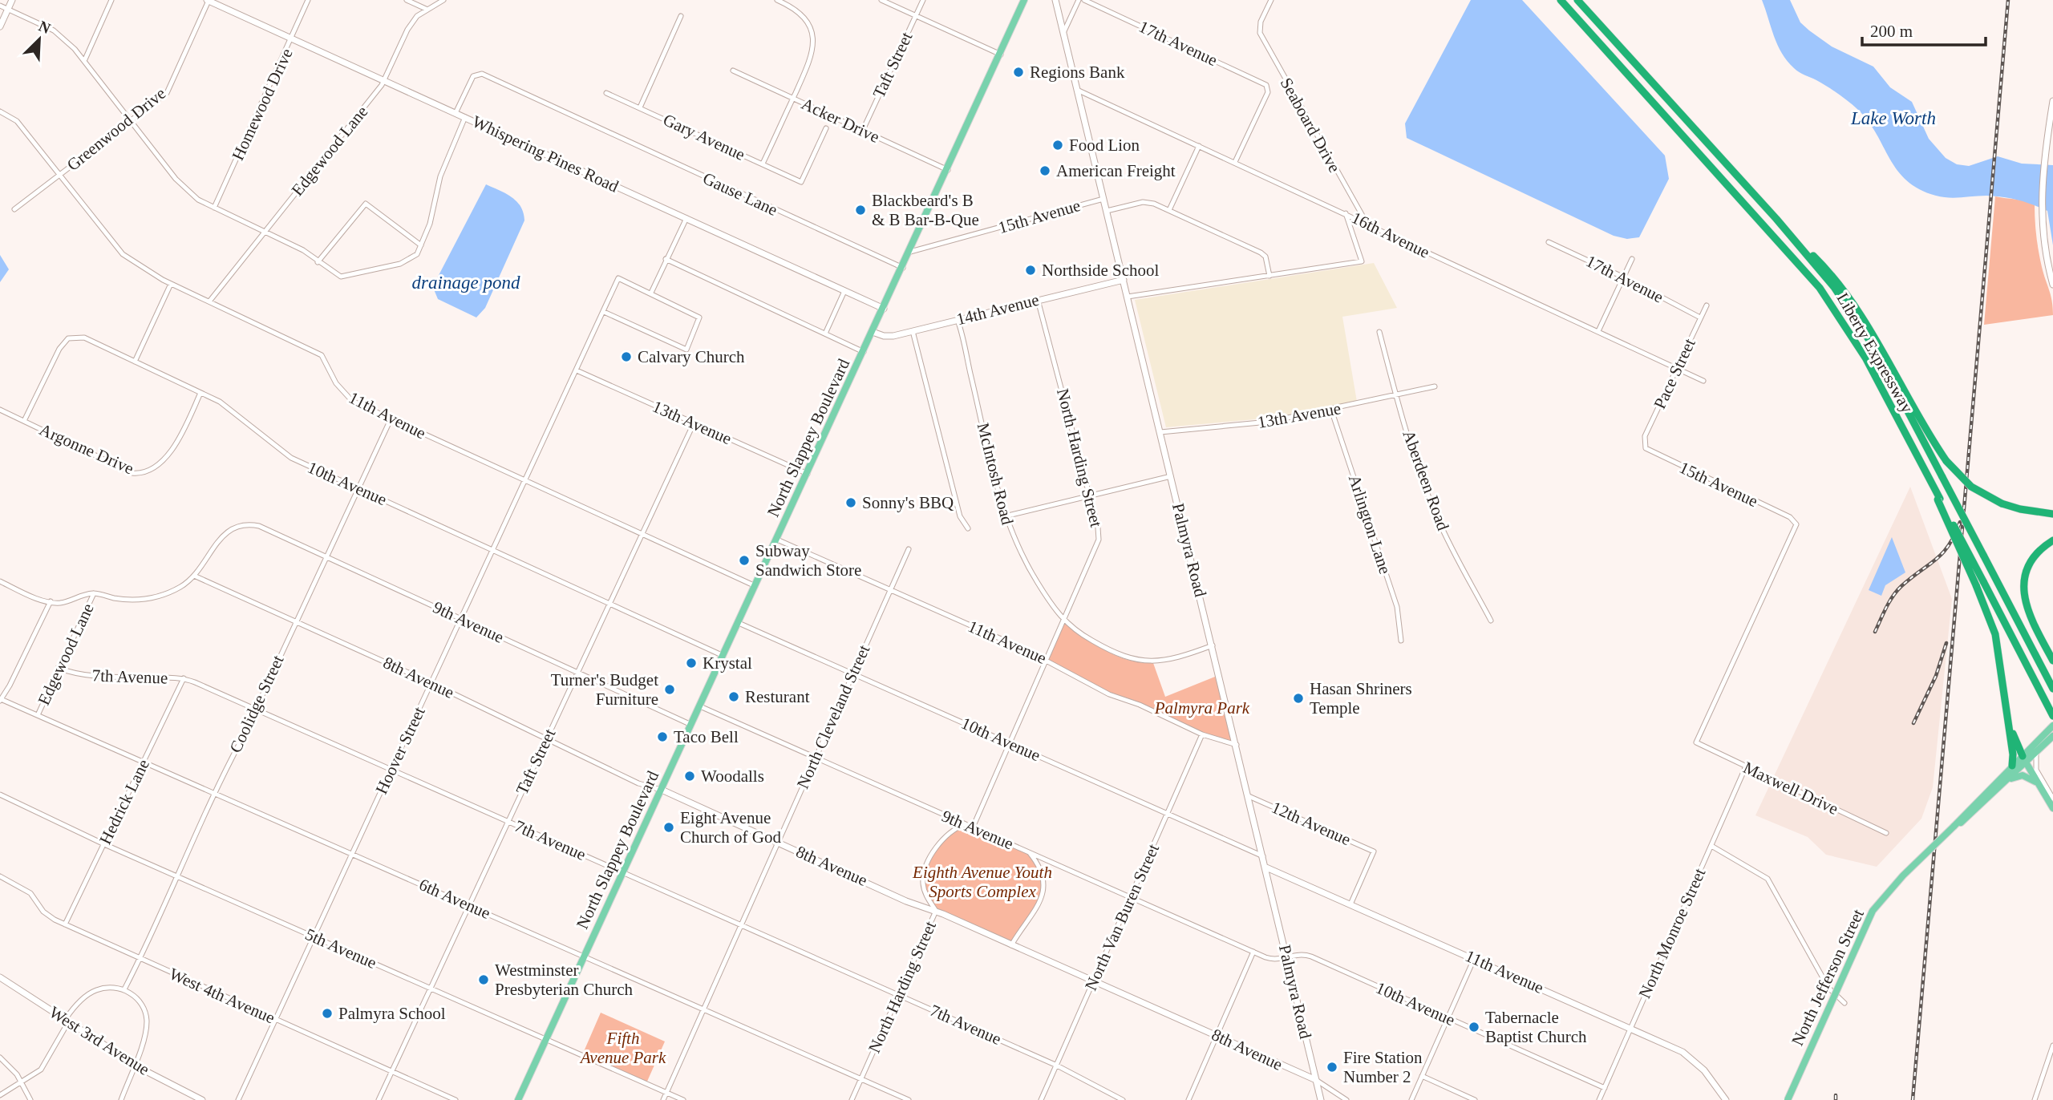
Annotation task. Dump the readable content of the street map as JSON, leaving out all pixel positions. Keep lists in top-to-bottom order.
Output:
{
  "streets": {
    "highway": ["Liberty Expressway"],
    "main road": ["North Slappey Boulevard", "North Jefferson Street"],
    "street": [
      "17th Avenue",
      "Taft Street",
      "Homewood Drive",
      "Acker Drive",
      "Seaboard Drive",
      "Greenwood Drive",
      "Gary Avenue",
      "Edgewood Lane",
      "Whispering Pines Road",
      "Gause Lane",
      "15th Avenue",
      "16th Avenue",
      "14th Avenue",
      "Pace Street",
      "11th Avenue",
      "13th Avenue",
      "Argonne Drive",
      "North Harding Street",
      "McIntosh Road",
      "Aberdeen Road",
      "10th Avenue",
      "Arlington Lane",
      "Palmyra Road",
      "9th Avenue",
      "7th Avenue",
      "8th Avenue",
      "Coolidge Street",
      "North Cleveland Street",
      "Hoover Street",
      "Maxwell Drive",
      "Hedrick Lane",
      "12th Avenue",
      "6th Avenue",
      "North Van Buren Street",
      "North Monroe Street",
      "5th Avenue",
      "West 4th Avenue",
      "West 3rd Avenue"
    ]
  },
  "crossings": [
    ["17th Avenue", "16th Avenue"],
    ["17th Avenue", "Pace Street"],
    ["Taft Street", "Acker Drive"],
    ["Taft Street", "11th Avenue"],
    ["Taft Street", "13th Avenue"],
    ["Taft Street", "10th Avenue"],
    ["Taft Street", "9th Avenue"],
    ["Taft Street", "7th Avenue"],
    ["Taft Street", "8th Avenue"],
    ["Taft Street", "6th Avenue"],
    ["Taft Street", "5th Avenue"],
    ["Taft Street", "West 4th Avenue"],
    ["Homewood Drive", "Whispering Pines Road"],
    ["Acker Drive", "North Slappey Boulevard"],
    ["Seaboard Drive", "16th Avenue"],
    ["Greenwood Drive", "Whispering Pines Road"],
    ["Greenwood Drive", "11th Avenue"],
    ["Edgewood Lane", "Whispering Pines Road"],
    ["Edgewood Lane", "11th Avenue"],
    ["Edgewood Lane", "7th Avenue"],
    ["Edgewood Lane", "6th Avenue"],
    ["Whispering Pines Road", "Gause Lane"],
    ["Whispering Pines Road", "North Slappey Boulevard"],
    ["Gause Lane", "North Slappey Boulevard"],
    ["15th Avenue", "Pace Street"],
    ["15th Avenue", "North Slappey Boulevard"],
    ["15th Avenue", "Palmyra Road"],
    ["15th Avenue", "Maxwell Drive"],
    ["16th Avenue", "Pace Street"],
    ["16th Avenue", "Palmyra Road"],
    ["14th Avenue", "North Slappey Boulevard"],
    ["14th Avenue", "North Harding Street"],
    ["14th Avenue", "McIntosh Road"],
    ["14th Avenue", "Palmyra Road"],
    ["11th Avenue", "North Slappey Boulevard"],
    ["11th Avenue", "North Harding Street"],
    ["11th Avenue", "Palmyra Road"],
    ["11th Avenue", "Coolidge Street"],
    ["11th Avenue", "North Cleveland Street"],
    ["11th Avenue", "Hoover Street"],
    ["11th Avenue", "12th Avenue"],
    ["11th Avenue", "North Van Buren Street"],
    ["11th Avenue", "North Monroe Street"],
    ["13th Avenue", "North Slappey Boulevard"],
    ["13th Avenue", "Aberdeen Road"],
    ["13th Avenue", "Arlington Lane"],
    ["13th Avenue", "Palmyra Road"],
    ["13th Avenue", "Hoover Street"],
    ["North Slappey Boulevard", "10th Avenue"],
    ["North Slappey Boulevard", "9th Avenue"],
    ["North Slappey Boulevard", "7th Avenue"],
    ["North Slappey Boulevard", "8th Avenue"],
    ["North Slappey Boulevard", "6th Avenue"],
    ["North Slappey Boulevard", "5th Avenue"],
    ["Argonne Drive", "10th Avenue"],
    ["North Harding Street", "McIntosh Road"],
    ["North Harding Street", "10th Avenue"],
    ["North Harding Street", "9th Avenue"],
    ["North Harding Street", "7th Avenue"],
    ["North Harding Street", "8th Avenue"],
    ["North Harding Street", "6th Avenue"],
    ["McIntosh Road", "Palmyra Road"],
    ["10th Avenue", "Palmyra Road"],
    ["10th Avenue", "9th Avenue"],
    ["10th Avenue", "Coolidge Street"],
    ["10th Avenue", "North Cleveland Street"],
    ["10th Avenue", "Hoover Street"],
    ["10th Avenue", "North Van Buren Street"],
    ["10th Avenue", "North Monroe Street"],
    ["Palmyra Road", "9th Avenue"],
    ["Palmyra Road", "8th Avenue"],
    ["Palmyra Road", "12th Avenue"],
    ["9th Avenue", "8th Avenue"],
    ["9th Avenue", "Coolidge Street"],
    ["9th Avenue", "North Cleveland Street"],
    ["9th Avenue", "Hoover Street"],
    ["9th Avenue", "North Van Buren Street"],
    ["7th Avenue", "Coolidge Street"],
    ["7th Avenue", "North Cleveland Street"],
    ["7th Avenue", "Hoover Street"],
    ["7th Avenue", "Hedrick Lane"],
    ["7th Avenue", "North Van Buren Street"],
    ["8th Avenue", "Coolidge Street"],
    ["8th Avenue", "North Cleveland Street"],
    ["8th Avenue", "Hoover Street"],
    ["8th Avenue", "North Van Buren Street"],
    ["Coolidge Street", "6th Avenue"],
    ["Coolidge Street", "5th Avenue"],
    ["Coolidge Street", "West 4th Avenue"],
    ["North Cleveland Street", "6th Avenue"],
    ["North Cleveland Street", "5th Avenue"],
    ["Hoover Street", "6th Avenue"],
    ["Hoover Street", "5th Avenue"],
    ["Hoover Street", "West 4th Avenue"],
    ["Maxwell Drive", "North Monroe Street"],
    ["Hedrick Lane", "6th Avenue"],
    ["Hedrick Lane", "5th Avenue"],
    ["Hedrick Lane", "West 4th Avenue"]
  ],
  "water": ["Lake Worth", "drainage pond"],
  "parks": ["Palmyra Park", "Eighth Avenue Youth Sports Complex", "Fifth Avenue Park"],
  "places": [
    "Regions Bank",
    "Food Lion",
    "American Freight",
    "Blackbeard's B & B Bar-B-Que",
    "Northside School",
    "Calvary Church",
    "Sonny's BBQ",
    "Subway Sandwich Store",
    "Krystal",
    "Turner's Budget Furniture",
    "Resturant",
    "Hasan Shriners Temple",
    "Taco Bell",
    "Woodalls",
    "Eight Avenue Church of God",
    "Westminster Presbyterian Church",
    "Palmyra School",
    "Tabernacle Baptist Church",
    "Fire Station Number 2"
  ],
  "scale_bar": "200 m",
  "north": "top right"
}
